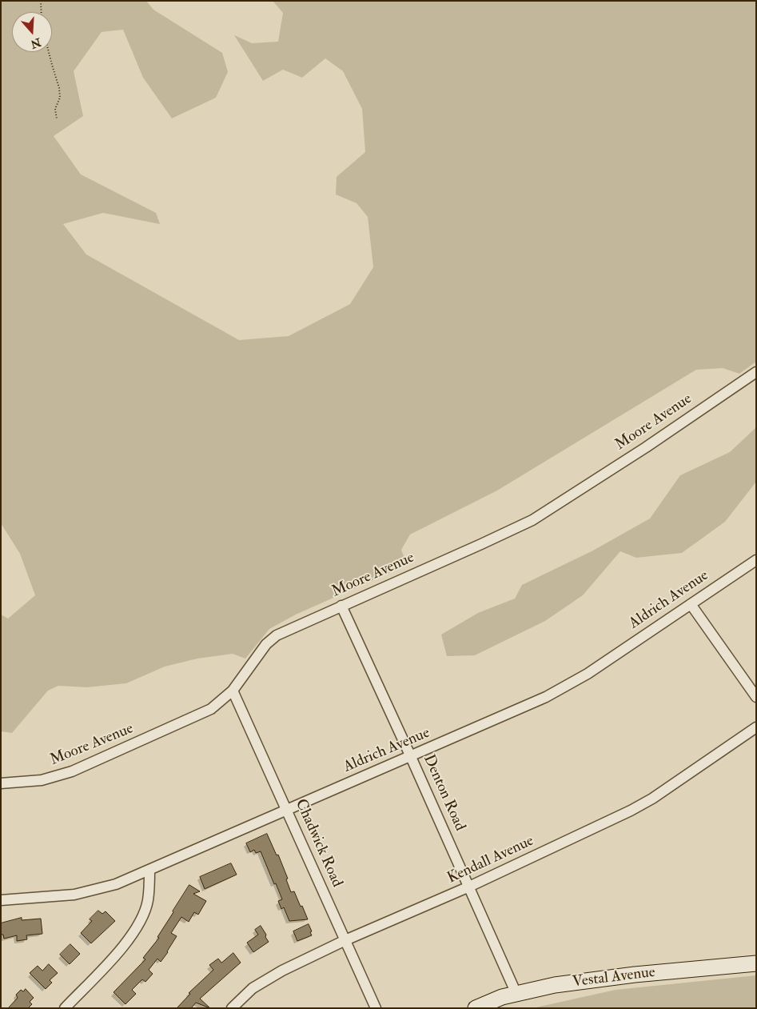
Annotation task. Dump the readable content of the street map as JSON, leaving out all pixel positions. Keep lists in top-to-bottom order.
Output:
{
  "streets": {
    "street": [
      "Moore Avenue",
      "Aldrich Avenue",
      "Denton Road",
      "Chadwick Road",
      "Kendall Avenue",
      "Vestal Avenue"
    ]
  },
  "crossings": [
    ["Moore Avenue", "Denton Road"],
    ["Moore Avenue", "Chadwick Road"],
    ["Aldrich Avenue", "Denton Road"],
    ["Aldrich Avenue", "Chadwick Road"],
    ["Denton Road", "Kendall Avenue"],
    ["Denton Road", "Vestal Avenue"],
    ["Chadwick Road", "Kendall Avenue"]
  ],
  "north": "bottom"
}
